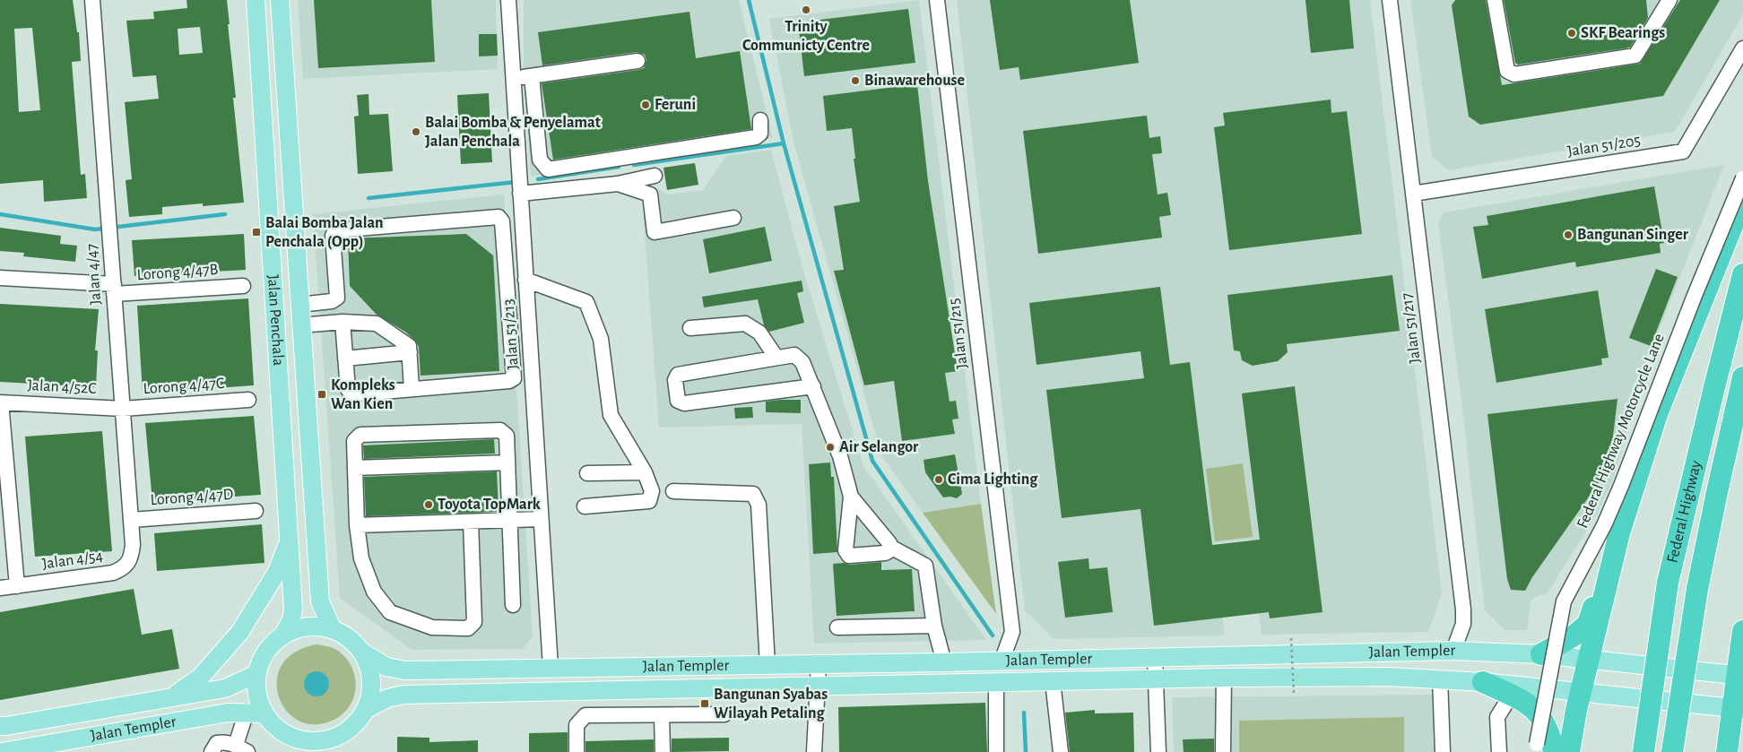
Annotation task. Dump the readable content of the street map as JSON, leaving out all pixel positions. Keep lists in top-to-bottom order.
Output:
{
  "streets": {
    "highway": ["Federal Highway"],
    "main road": ["Jalan Penchala", "Jalan Templer"],
    "street": [
      "Jalan 51/205",
      "Lorong 4/47B",
      "Jalan 4/47",
      "Jalan 51/217",
      "Jalan 51/215",
      "Jalan 51/213",
      "Lorong 4/47C",
      "Jalan 4/52C",
      "Federal Highway Motorcycle Lane",
      "Lorong 4/47D",
      "Jalan 4/54"
    ]
  },
  "crossings": [
    ["Jalan 51/205", "Jalan 51/217"],
    ["Lorong 4/47B", "Jalan 4/47"],
    ["Jalan 4/47", "Lorong 4/47C"],
    ["Jalan 4/47", "Jalan 4/52C"],
    ["Jalan 4/47", "Lorong 4/47D"],
    ["Jalan 4/47", "Jalan 4/54"],
    ["Jalan Penchala", "Jalan Templer"],
    ["Jalan 51/217", "Jalan Templer"],
    ["Jalan 51/215", "Jalan Templer"],
    ["Jalan 51/213", "Jalan Templer"],
    ["Lorong 4/47C", "Jalan 4/52C"]
  ],
  "places": {
    "other": [
      "Trinity Communicty Centre",
      "SKF Bearings",
      "Binawarehouse",
      "Feruni",
      "Balai Bomba & Penyelamat Jalan Penchala",
      "Bangunan Singer",
      "Air Selangor",
      "Cima Lighting",
      "Toyota TopMark"
    ],
    "transit": ["Balai Bomba Jalan Penchala (Opp)", "Kompleks Wan Kien", "Bangunan Syabas Wilayah Petaling"]
  }
}
